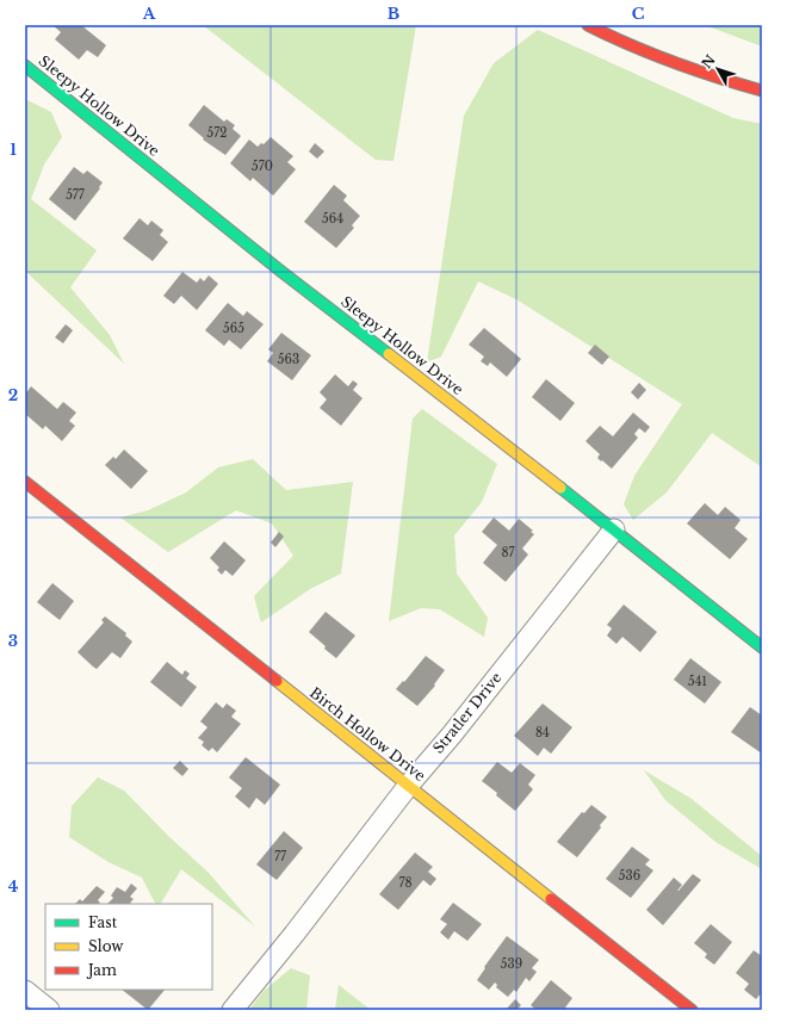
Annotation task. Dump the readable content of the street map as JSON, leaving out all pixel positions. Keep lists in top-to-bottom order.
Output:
{
  "streets": {
    "street": ["Sleepy Hollow Drive", "Stratler Drive", "Birch Hollow Drive"]
  },
  "crossings": [
    ["Sleepy Hollow Drive", "Stratler Drive"],
    ["Stratler Drive", "Birch Hollow Drive"]
  ],
  "house_numbers": [
    "572",
    "570",
    "577",
    "564",
    "565",
    "563",
    "87",
    "541",
    "84",
    "77",
    "536",
    "78",
    "539"
  ],
  "legend": ["Fast", "Slow", "Jam"],
  "north": "top left",
  "grid": {
    "columns": ["A", "B", "C"],
    "rows": [
      "1",
      "2",
      "3",
      "4"
    ]
  }
}
